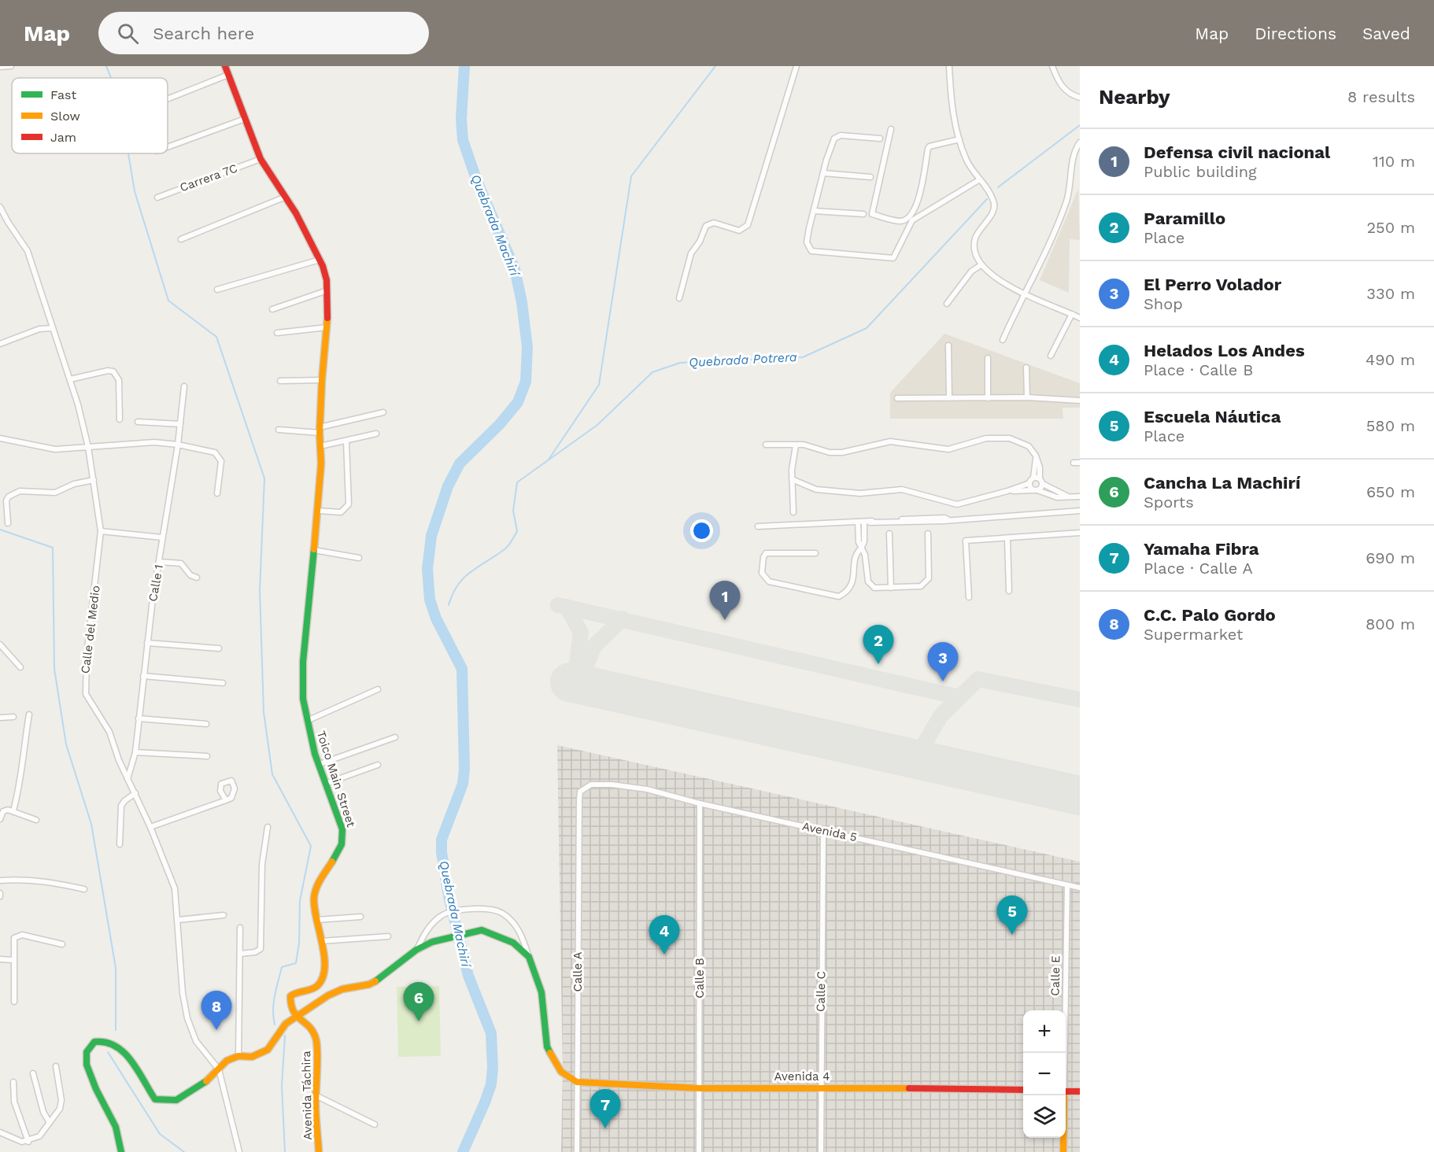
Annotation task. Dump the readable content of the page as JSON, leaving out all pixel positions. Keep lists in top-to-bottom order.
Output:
{
  "streets": {
    "main road": [
      "Toico Main Street",
      "Calle E",
      "Avenida 4",
      "Avenida Táchira"
    ],
    "street": [
      "Carrera 7C",
      "Calle 1",
      "Calle del Medio",
      "Avenida 5",
      "Calle A",
      "Calle B",
      "Calle C"
    ]
  },
  "crossings": [
    ["Carrera 7C", "Toico Main Street"],
    ["Calle 1", "Calle del Medio"],
    ["Toico Main Street", "Avenida Táchira"],
    ["Avenida 5", "Calle A"],
    ["Avenida 5", "Calle E"],
    ["Avenida 5", "Calle B"],
    ["Avenida 5", "Calle C"],
    ["Calle A", "Avenida 4"],
    ["Calle B", "Avenida 4"],
    ["Calle C", "Avenida 4"]
  ],
  "water": ["Quebrada Machirí", "Quebrada Potrera"],
  "legend": ["Fast", "Slow", "Jam"],
  "page": {
    "header": "Map",
    "search": "Search here",
    "nav": ["Map", "Directions", "Saved"],
    "heading": ["Nearby", "8 results"],
    "list": [
      {
        "mark": "1",
        "name": "Defensa civil nacional",
        "note": "Public building",
        "value": "110 m"
      },
      {
        "mark": "2",
        "name": "Paramillo",
        "note": "Place",
        "value": "250 m"
      },
      {
        "mark": "3",
        "name": "El Perro Volador",
        "note": "Shop",
        "value": "330 m"
      },
      {
        "mark": "4",
        "name": "Helados Los Andes",
        "note": "Place · Calle B",
        "value": "490 m"
      },
      {
        "mark": "5",
        "name": "Escuela Náutica",
        "note": "Place",
        "value": "580 m"
      },
      {
        "mark": "6",
        "name": "Cancha La Machirí",
        "note": "Sports",
        "value": "650 m"
      },
      {
        "mark": "7",
        "name": "Yamaha Fibra",
        "note": "Place · Calle A",
        "value": "690 m"
      },
      {
        "mark": "8",
        "name": "C.C. Palo Gordo",
        "note": "Supermarket",
        "value": "800 m"
      }
    ],
    "pins": [
      "1",
      "2",
      "3",
      "5",
      "4",
      "6",
      "8",
      "7"
    ],
    "map_buttons": ["+", "−"]
  }
}
